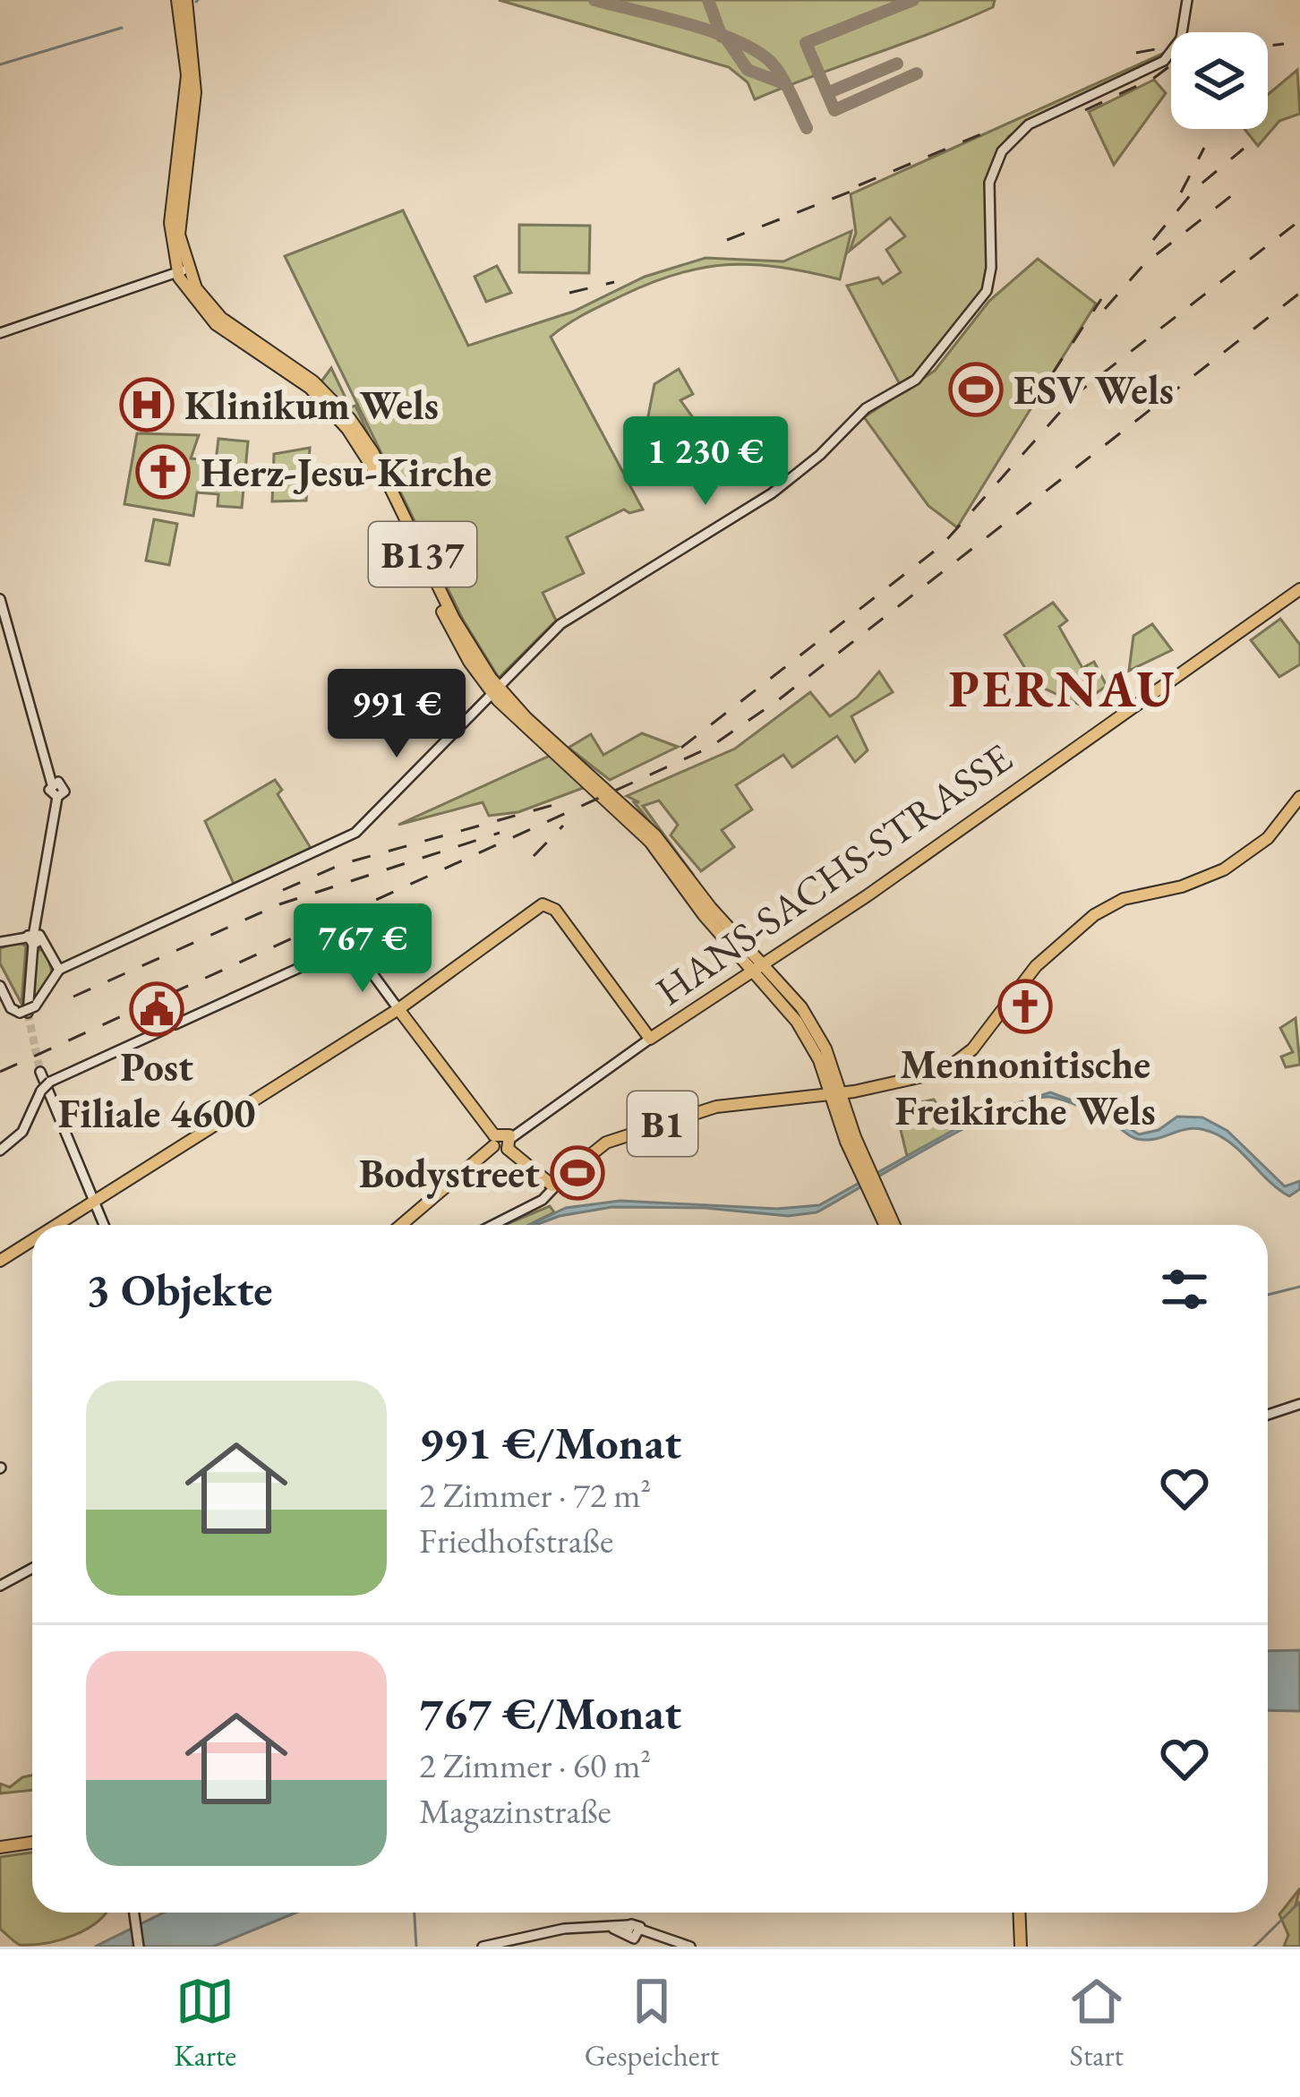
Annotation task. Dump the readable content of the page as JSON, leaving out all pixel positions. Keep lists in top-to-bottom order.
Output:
{
  "streets": {
    "main road": ["B137", "HANS-SACHS-STRASSE", "B1"]
  },
  "crossings": [
    ["B137", "HANS-SACHS-STRASSE"],
    ["B137", "B1"]
  ],
  "districts": ["PERNAU"],
  "places": {
    "sports": ["ESV Wels", "Bodystreet"],
    "hospital": ["Klinikum Wels"],
    "church": ["Herz-Jesu-Kirche", "Mennonitische Freikirche Wels"],
    "public building": ["Post Filiale 4600"]
  },
  "page": {
    "price": ["1 230 €", "991 €", "767 €"],
    "heading": "3 Objekte",
    "list": [
      {
        "name": "991 €/Monat",
        "note": "2 Zimmer · 72 m² · Friedhofstraße"
      },
      {
        "name": "767 €/Monat",
        "note": "2 Zimmer · 60 m² · Magazinstraße"
      }
    ],
    "tabs": ["Karte", "Gespeichert", "Start"]
  }
}
